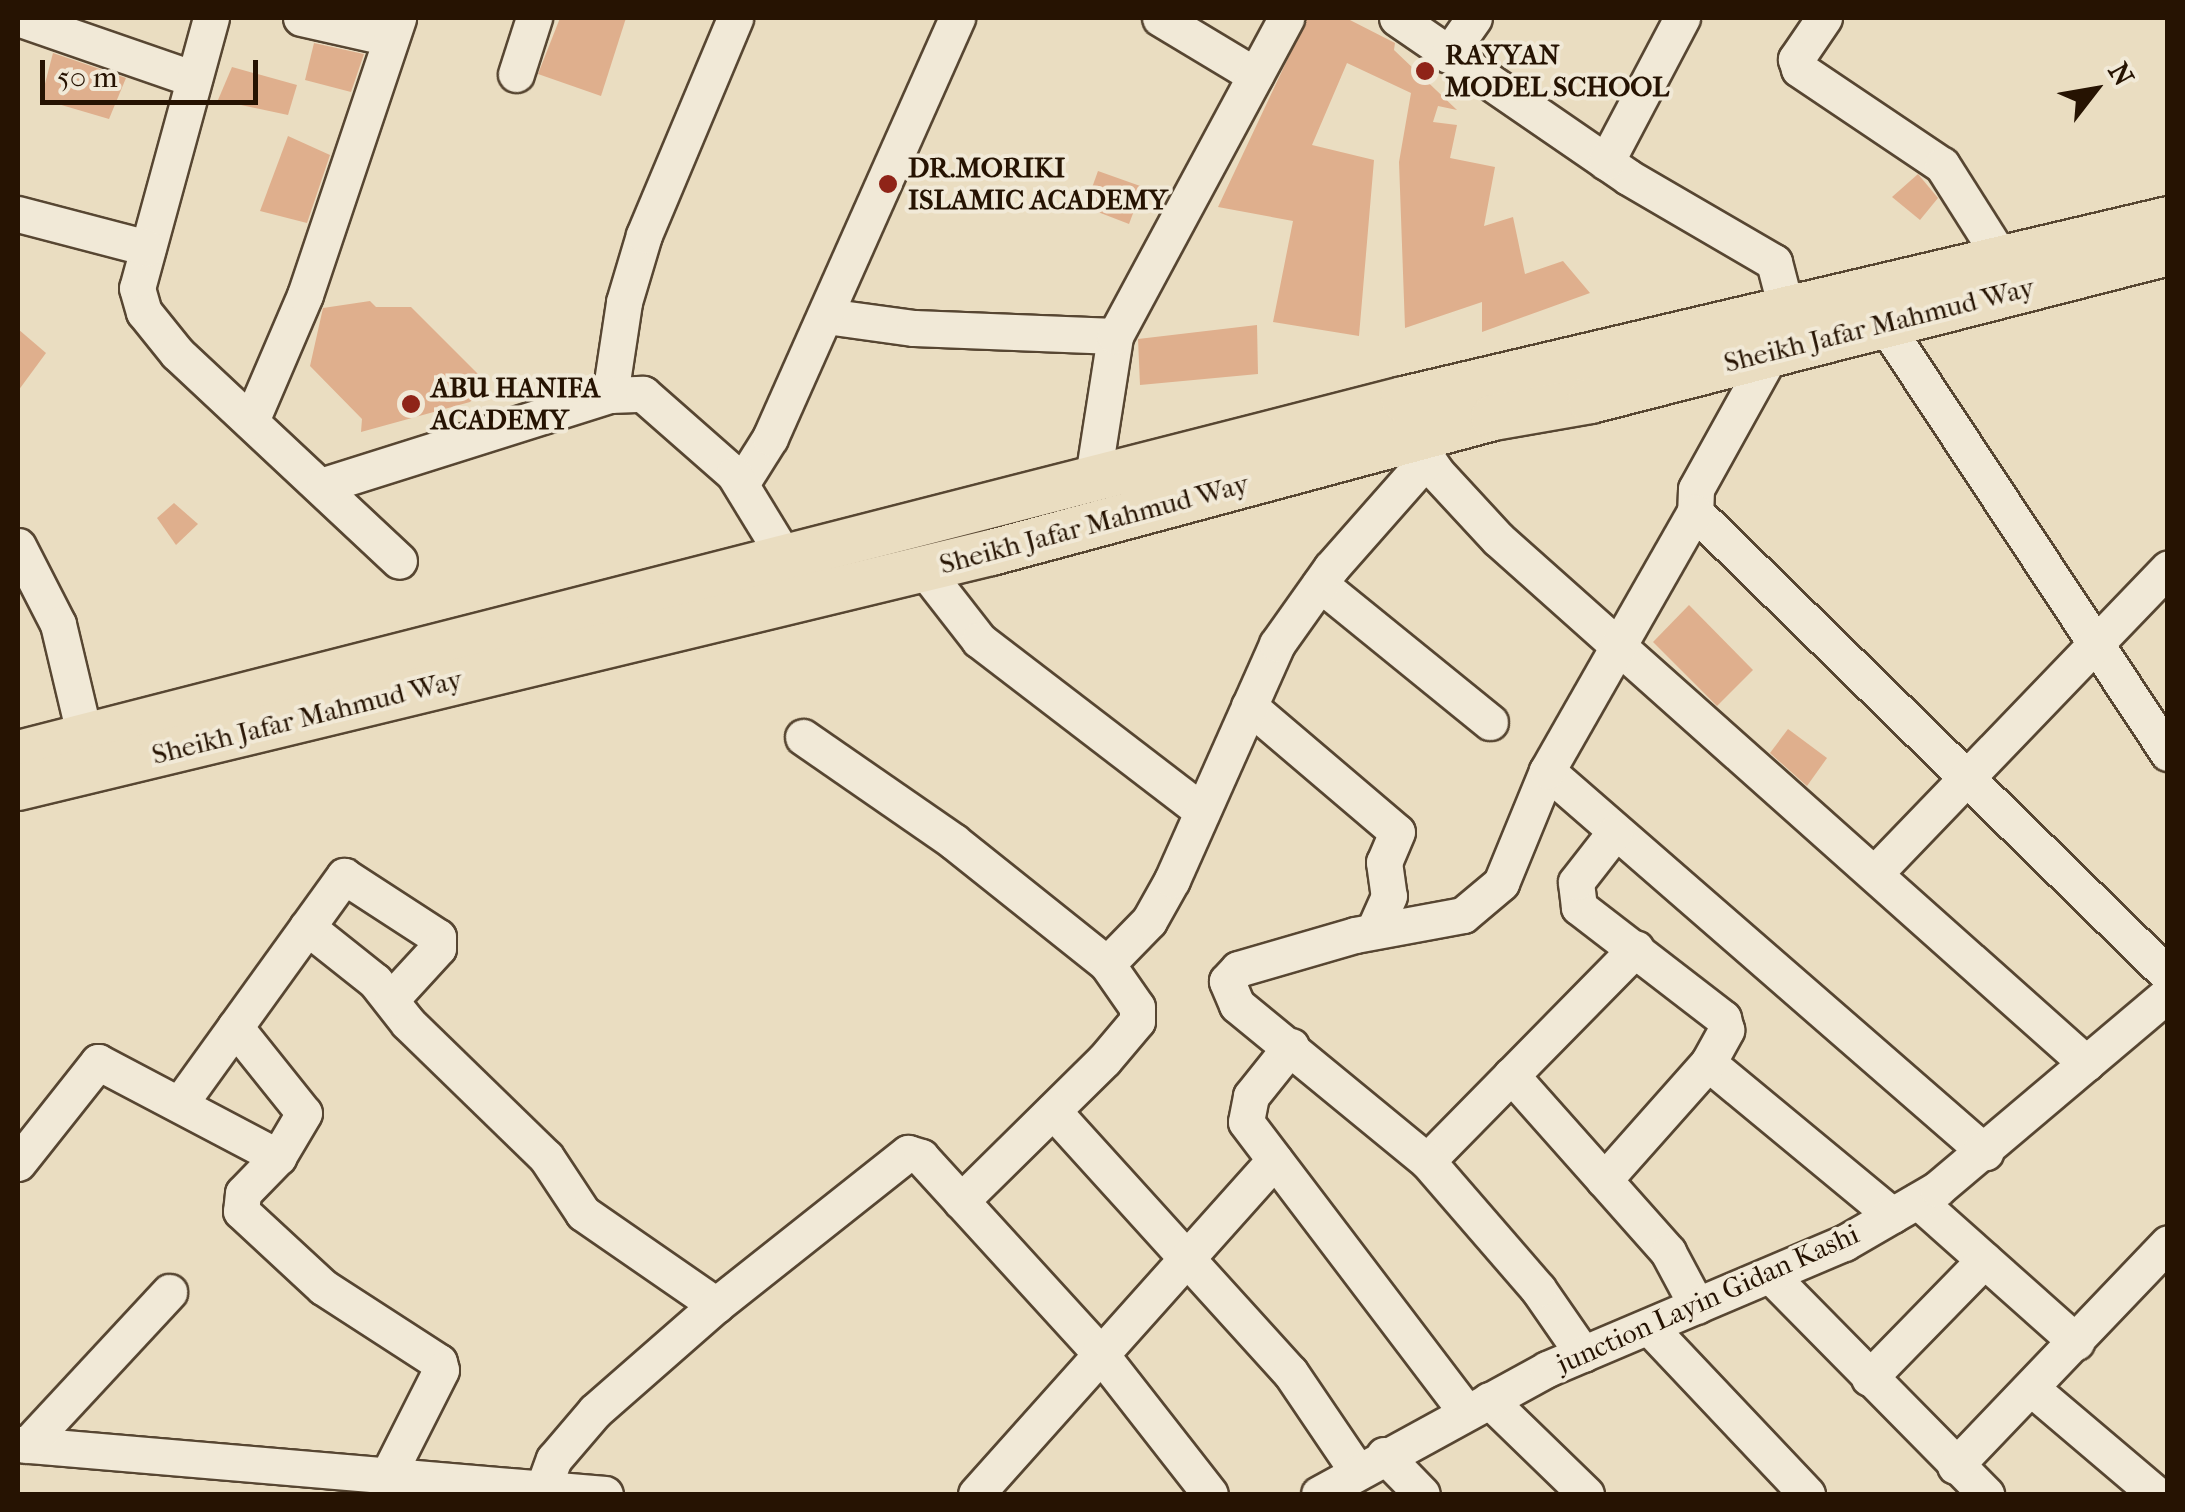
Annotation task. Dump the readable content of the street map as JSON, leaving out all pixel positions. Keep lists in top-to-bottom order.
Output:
{
  "streets": {
    "main road": ["Sheikh Jafar Mahmud Way"],
    "street": ["junction Layin Gidan Kashi"]
  },
  "places": ["RAYYAN MODEL SCHOOL", "DR.MORIKI ISLAMIC ACADEMY", "ABU HANIFA ACADEMY"],
  "scale_bar": "50 m",
  "north": "top right"
}
